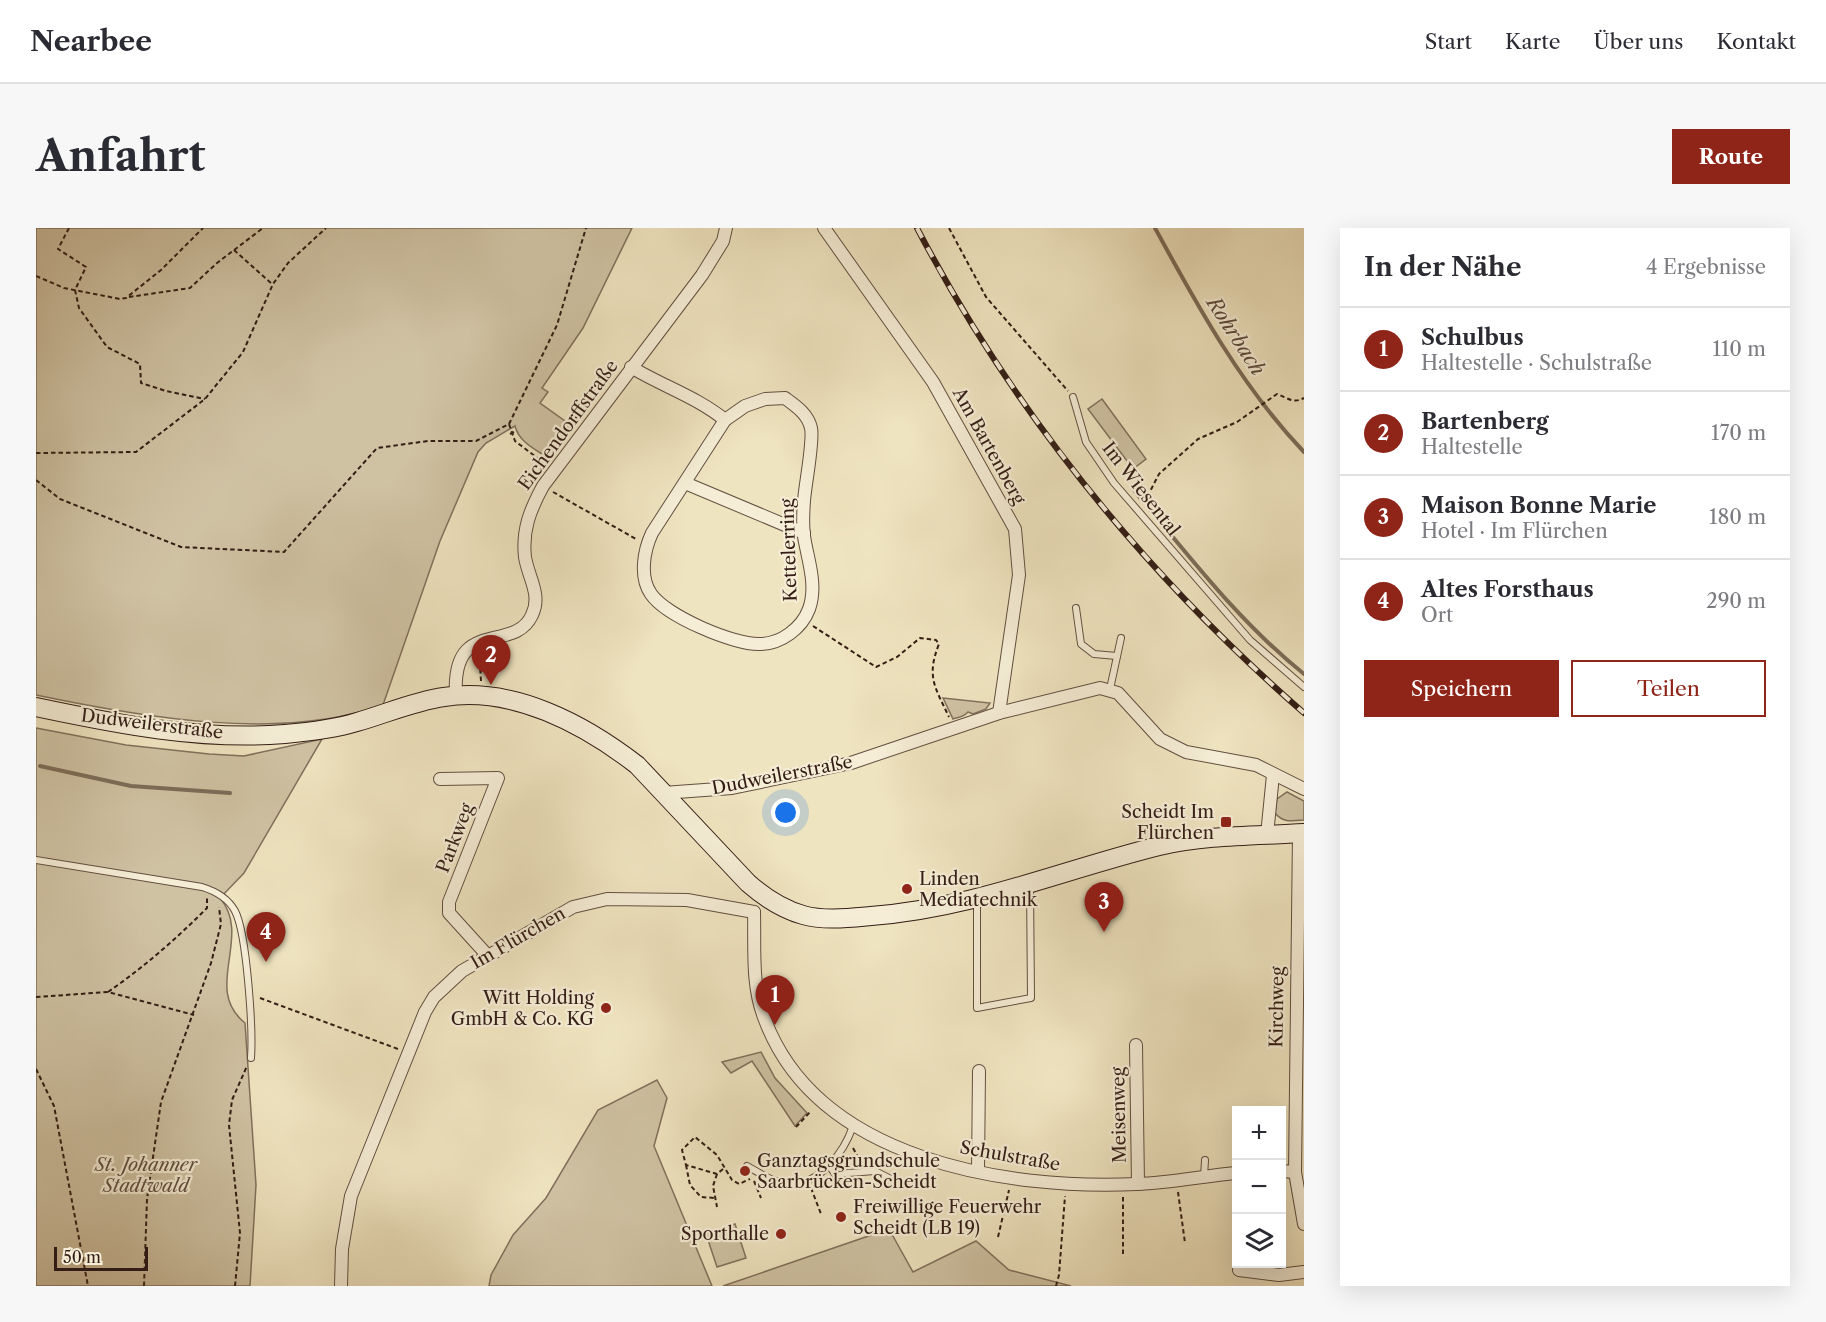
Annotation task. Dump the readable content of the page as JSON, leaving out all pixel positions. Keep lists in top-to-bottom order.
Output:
{
  "streets": {
    "street": [
      "Eichendorffstraße",
      "Am Bartenberg",
      "Kettelerring",
      "Dudweilerstraße",
      "Parkweg",
      "Im Flürchen",
      "Kirchweg",
      "Meisenweg",
      "Schulstraße"
    ],
    "lane": ["Im Wiesental"]
  },
  "crossings": [
    ["Eichendorffstraße", "Dudweilerstraße"],
    ["Am Bartenberg", "Dudweilerstraße"],
    ["Parkweg", "Im Flürchen"],
    ["Im Flürchen", "Schulstraße"],
    ["Meisenweg", "Schulstraße"]
  ],
  "water": ["Rohrbach"],
  "parks": ["St. Johanner Stadtwald"],
  "places": {
    "transit": ["Scheidt Im Flürchen"],
    "other": [
      "Linden Mediatechnik",
      "Witt Holding GmbH & Co. KG",
      "Ganztagsgrundschule Saarbrücken-Scheidt",
      "Freiwillige Feuerwehr Scheidt (LB 19)",
      "Sporthalle"
    ]
  },
  "scale_bar": "50 m",
  "page": {
    "header": "Nearbee",
    "nav": [
      "Start",
      "Karte",
      "Über uns",
      "Kontakt"
    ],
    "buttons": [
      "Route",
      ["Speichern", "Teilen"]
    ],
    "title": "Anfahrt",
    "heading": ["In der Nähe", "4 Ergebnisse"],
    "list": [
      {
        "mark": "1",
        "name": "Schulbus",
        "note": "Haltestelle · Schulstraße",
        "value": "110 m"
      },
      {
        "mark": "2",
        "name": "Bartenberg",
        "note": "Haltestelle",
        "value": "170 m"
      },
      {
        "mark": "3",
        "name": "Maison Bonne Marie",
        "note": "Hotel · Im Flürchen",
        "value": "180 m"
      },
      {
        "mark": "4",
        "name": "Altes Forsthaus",
        "note": "Ort",
        "value": "290 m"
      }
    ],
    "pins": [
      "2",
      "3",
      "4",
      "1"
    ],
    "map_buttons": ["+", "−"],
    "scale": "50 m"
  }
}
